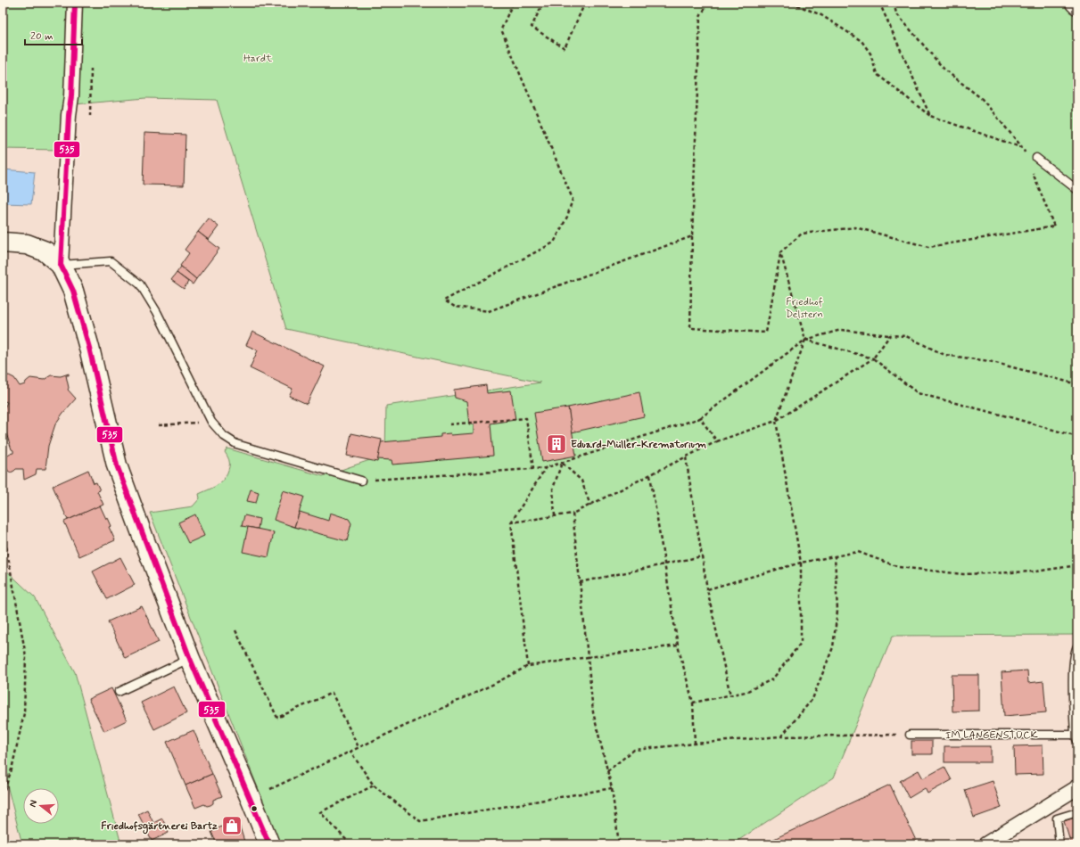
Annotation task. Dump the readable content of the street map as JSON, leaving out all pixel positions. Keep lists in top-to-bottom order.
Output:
{
  "streets": {
    "lane": ["IM LANGENSTÜCK"]
  },
  "parks": ["Hardt", "Friedhof Delstern"],
  "places": {
    "building": ["Eduard-Müller-Krematorium"],
    "shop": ["Friedhofsgärtnerei Bartz"]
  },
  "lines": ["transit line 535"],
  "scale_bar": "20 m",
  "north": "left"
}
